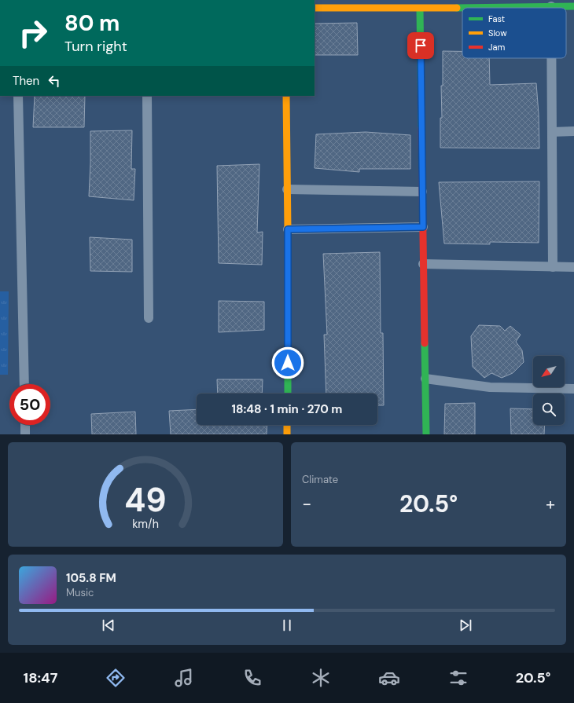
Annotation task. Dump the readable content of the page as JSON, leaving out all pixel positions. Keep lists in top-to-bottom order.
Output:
{
  "legend": ["Fast", "Slow", "Jam"],
  "north": "bottom left",
  "page": {
    "turn": ["80 m", "Turn right"],
    "then": "Then",
    "limit": "50",
    "trip": "18:48 · 1 min · 270 m",
    "tile": "Climate",
    "heat": ["−", "20.5°", "+"],
    "song": ["105.8 FM", "Music"],
    "tabs": ["18:47", "20.5°"],
    "gauge": ["49", "km/h"]
  }
}
